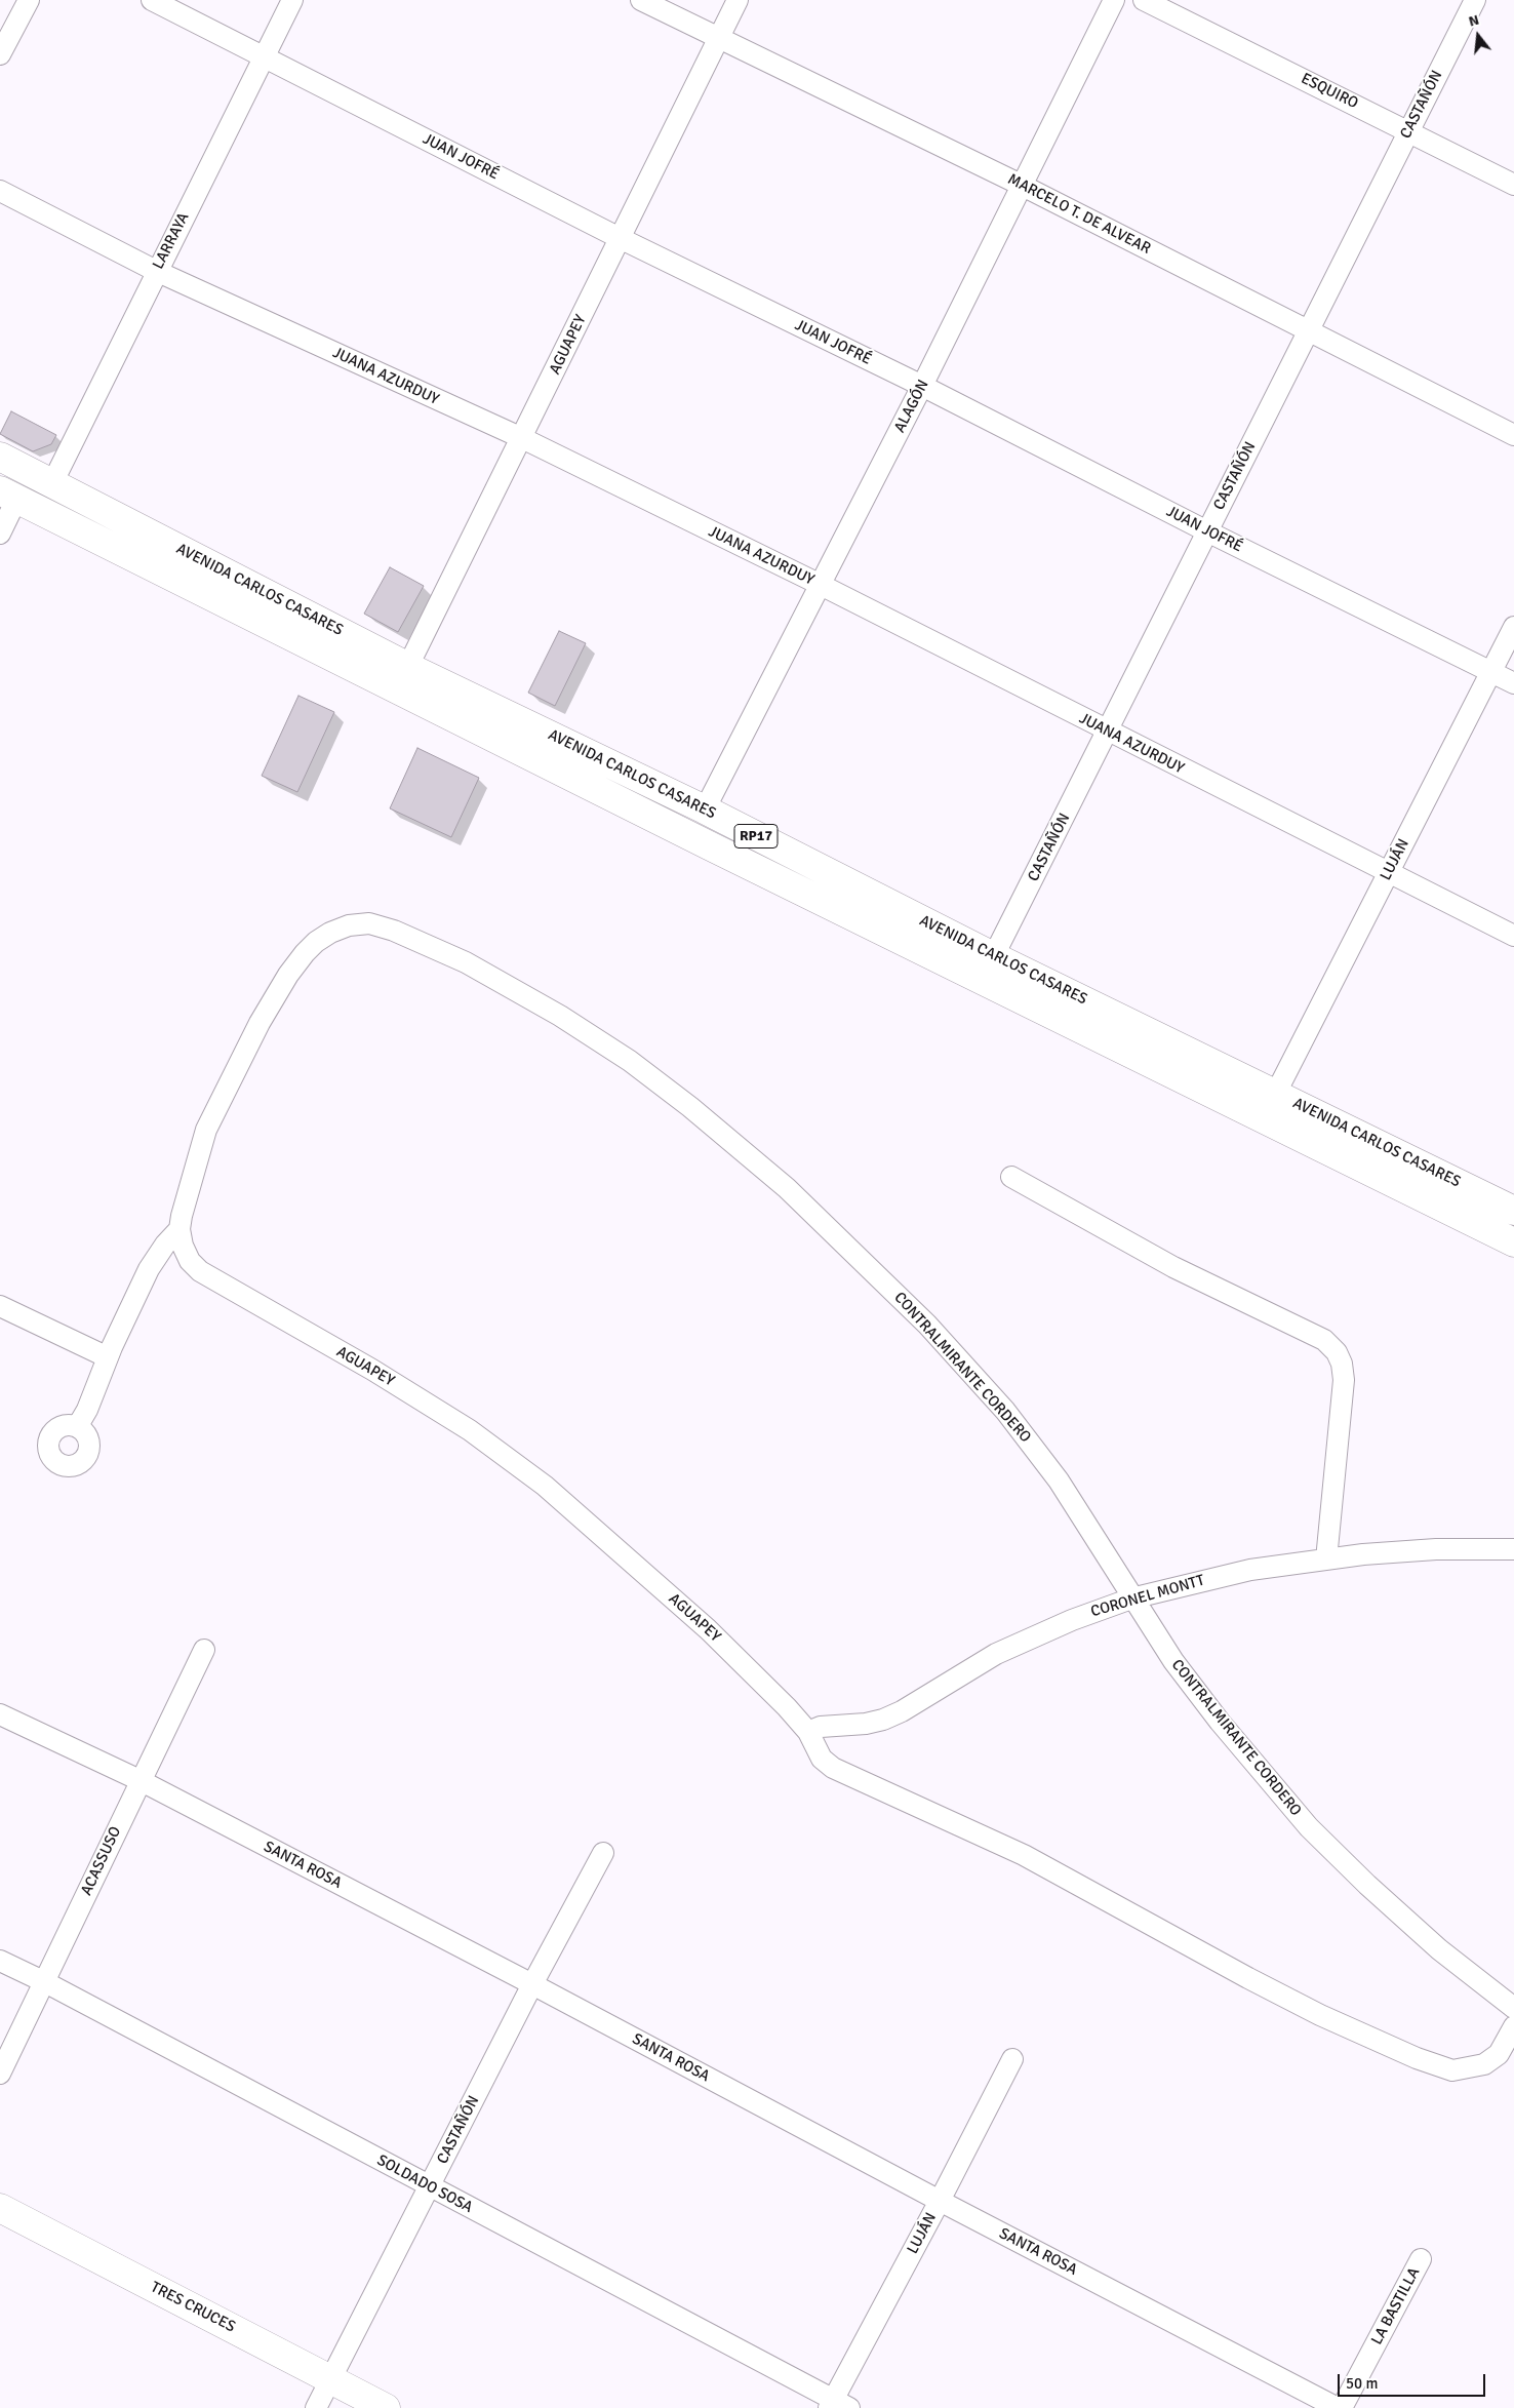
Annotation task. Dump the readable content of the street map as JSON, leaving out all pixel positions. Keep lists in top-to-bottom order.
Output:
{
  "streets": {
    "main road": ["AVENIDA CARLOS CASARES", "RP17", "TRES CRUCES"],
    "street": [
      "ESQUIRO",
      "CASTAÑÓN",
      "JUAN JOFRÉ",
      "MARCELO T. DE ALVEAR",
      "LARRAYA",
      "AGUAPEY",
      "JUANA AZURDUY",
      "ALAGÓN",
      "LUJÁN",
      "CONTRALMIRANTE CORDERO",
      "CORONEL MONTT",
      "ACASSUSO",
      "SANTA ROSA",
      "SOLDADO SOSA",
      "LA BASTILLA"
    ]
  },
  "crossings": [
    ["ESQUIRO", "CASTAÑÓN"],
    ["CASTAÑÓN", "JUAN JOFRÉ"],
    ["CASTAÑÓN", "MARCELO T. DE ALVEAR"],
    ["CASTAÑÓN", "JUANA AZURDUY"],
    ["CASTAÑÓN", "AVENIDA CARLOS CASARES"],
    ["CASTAÑÓN", "SANTA ROSA"],
    ["CASTAÑÓN", "SOLDADO SOSA"],
    ["CASTAÑÓN", "TRES CRUCES"],
    ["JUAN JOFRÉ", "LARRAYA"],
    ["JUAN JOFRÉ", "AGUAPEY"],
    ["JUAN JOFRÉ", "ALAGÓN"],
    ["JUAN JOFRÉ", "LUJÁN"],
    ["MARCELO T. DE ALVEAR", "AGUAPEY"],
    ["MARCELO T. DE ALVEAR", "ALAGÓN"],
    ["LARRAYA", "JUANA AZURDUY"],
    ["LARRAYA", "AVENIDA CARLOS CASARES"],
    ["AGUAPEY", "JUANA AZURDUY"],
    ["AGUAPEY", "AVENIDA CARLOS CASARES"],
    ["AGUAPEY", "CONTRALMIRANTE CORDERO"],
    ["AGUAPEY", "CORONEL MONTT"],
    ["JUANA AZURDUY", "ALAGÓN"],
    ["JUANA AZURDUY", "LUJÁN"],
    ["ALAGÓN", "AVENIDA CARLOS CASARES"],
    ["AVENIDA CARLOS CASARES", "LUJÁN"],
    ["LUJÁN", "SANTA ROSA"],
    ["LUJÁN", "SOLDADO SOSA"],
    ["CONTRALMIRANTE CORDERO", "CORONEL MONTT"],
    ["ACASSUSO", "SANTA ROSA"],
    ["ACASSUSO", "SOLDADO SOSA"]
  ],
  "scale_bar": "50 m",
  "north": "top"
}
